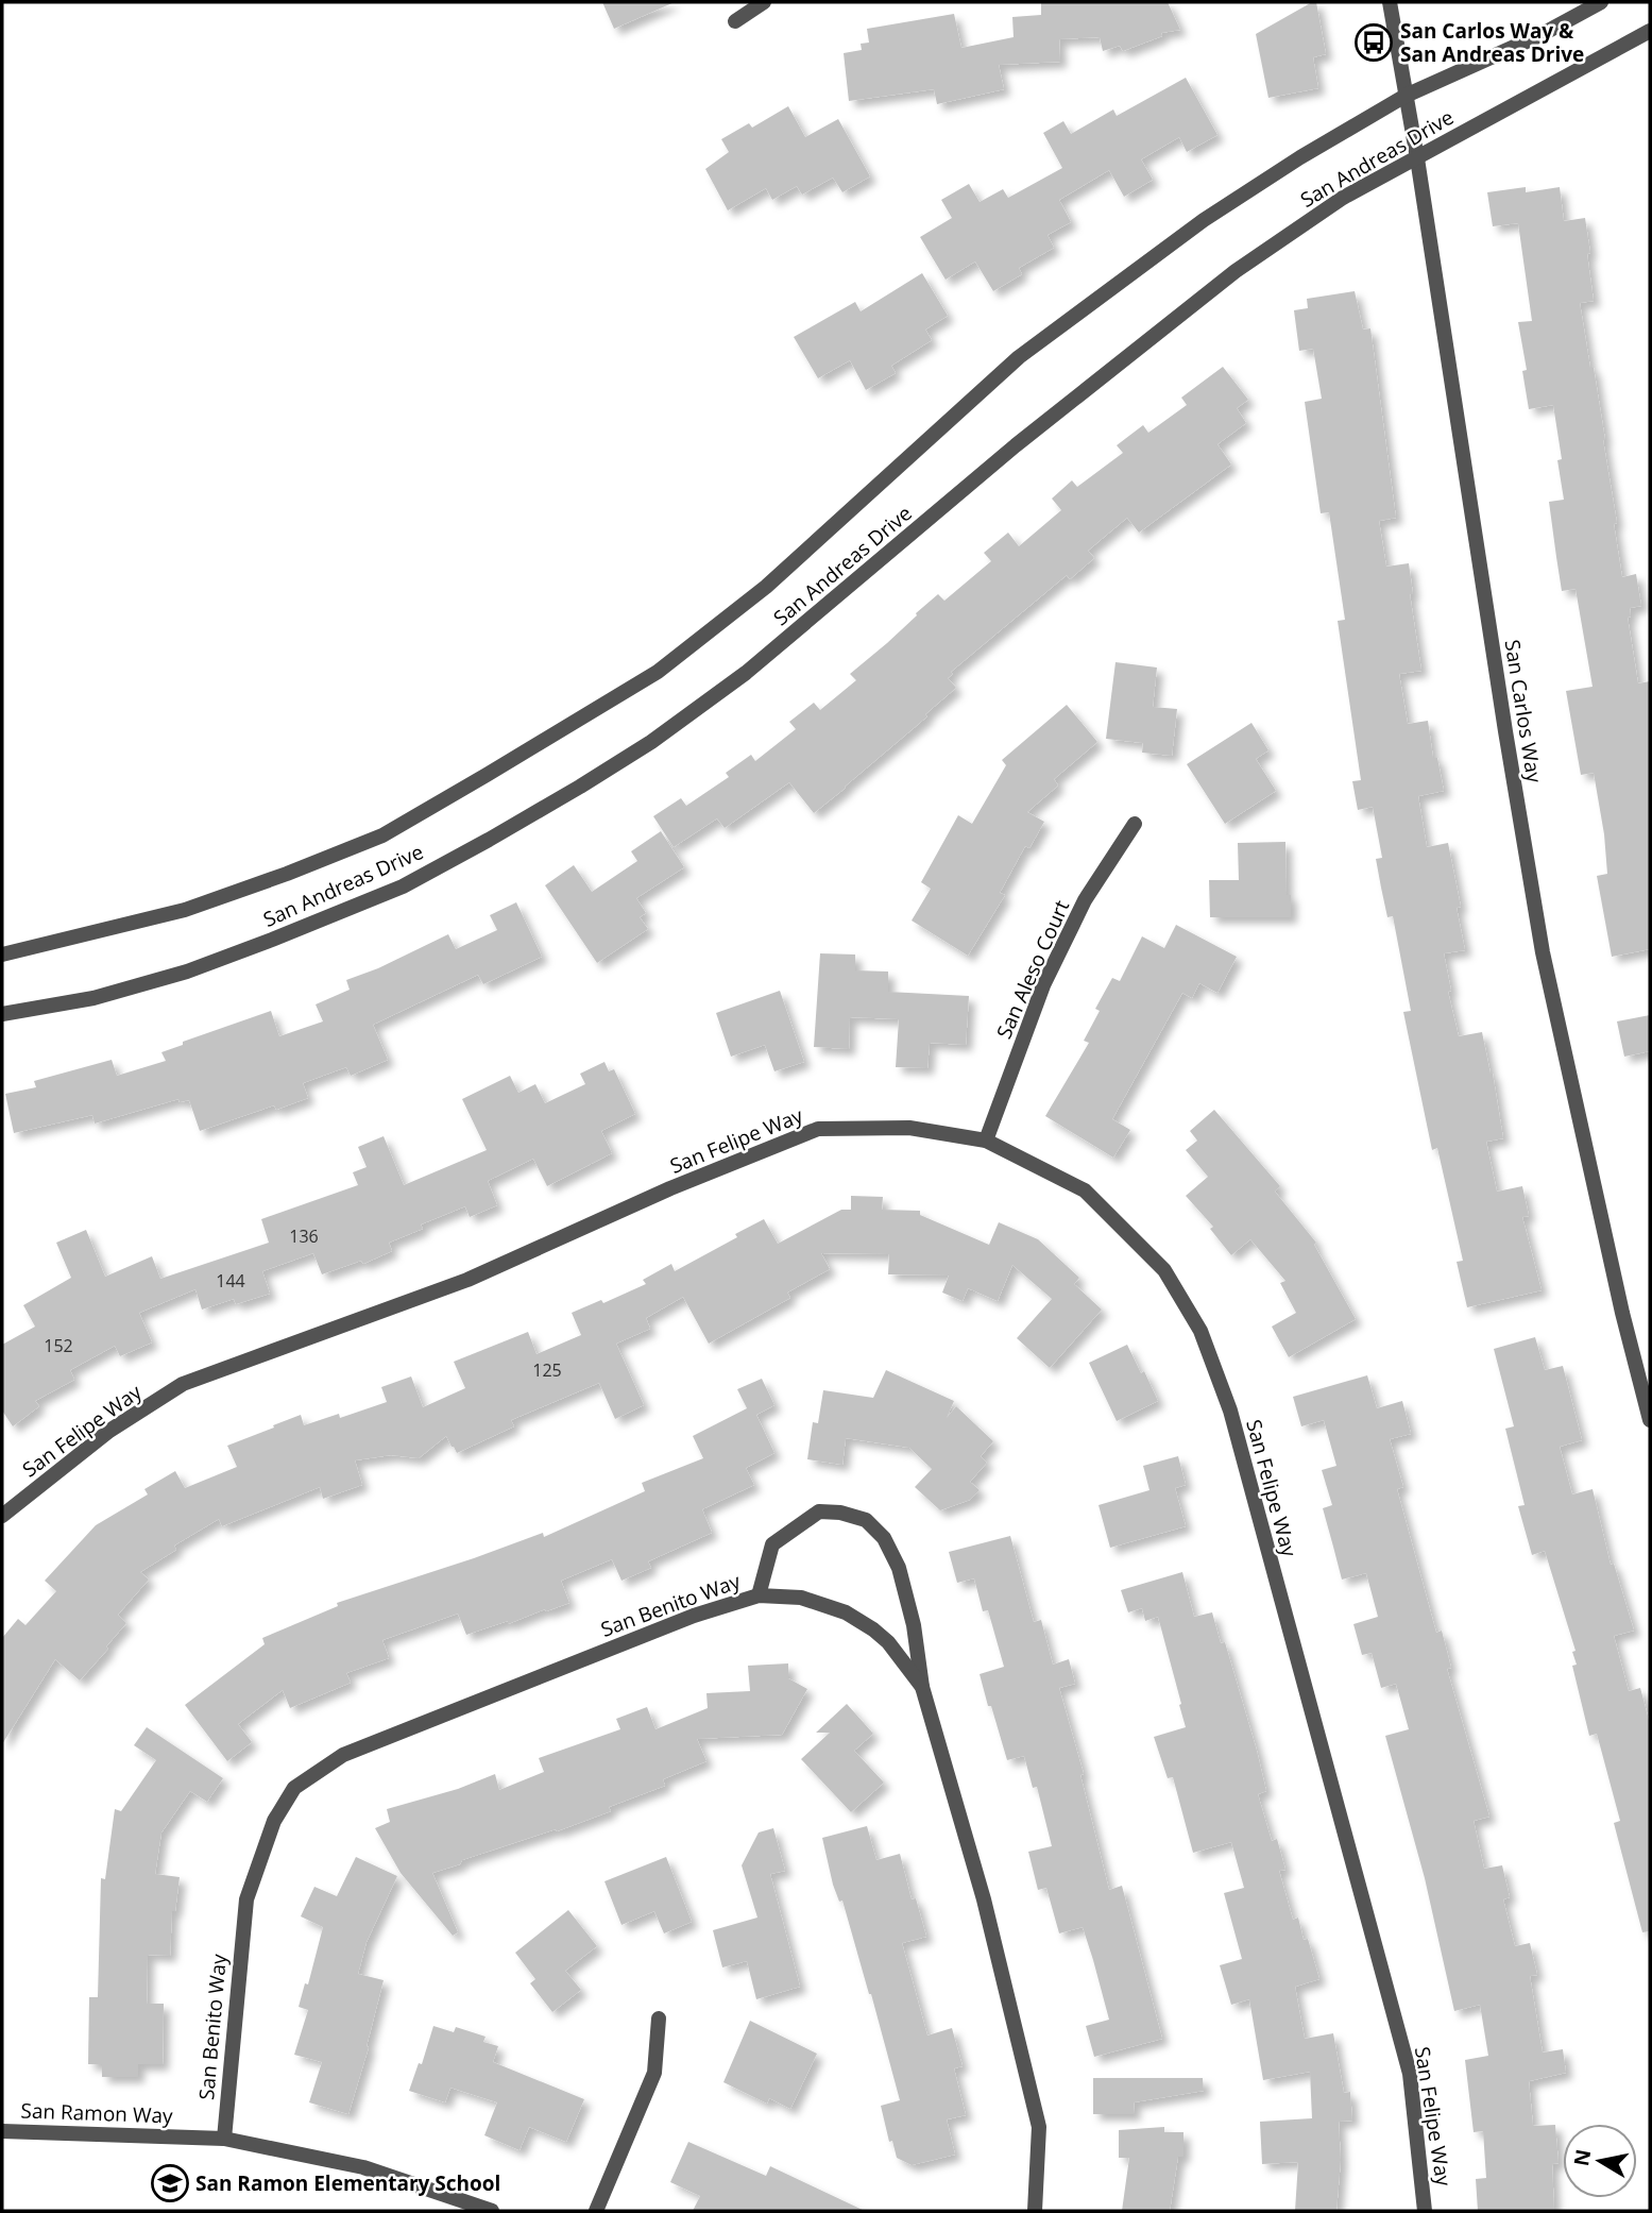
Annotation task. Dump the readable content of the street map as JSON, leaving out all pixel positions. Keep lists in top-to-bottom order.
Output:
{
  "streets": {
    "street": [
      "San Andreas Drive",
      "San Carlos Way",
      "San Aleso Court",
      "San Felipe Way",
      "San Benito Way",
      "San Ramon Way"
    ]
  },
  "crossings": [
    ["San Andreas Drive", "San Carlos Way"],
    ["San Aleso Court", "San Felipe Way"],
    ["San Benito Way", "San Ramon Way"]
  ],
  "places": {
    "bus stop": ["San Carlos Way & San Andreas Drive"],
    "school or university": ["San Ramon Elementary School"]
  },
  "house_numbers": [
    "136",
    "144",
    "152",
    "125"
  ],
  "north": "left"
}
